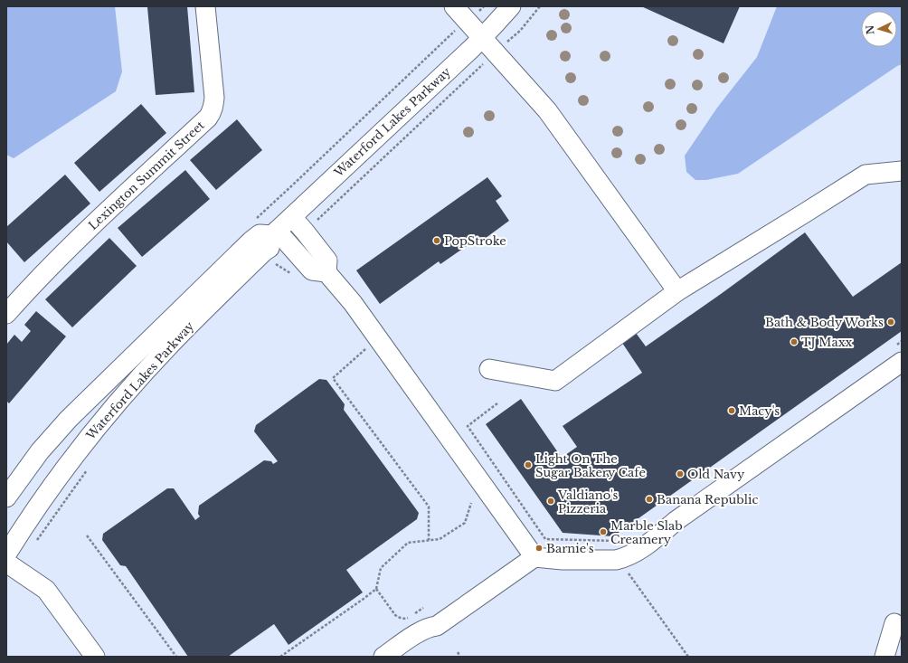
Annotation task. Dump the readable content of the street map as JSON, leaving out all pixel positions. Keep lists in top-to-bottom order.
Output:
{
  "streets": {
    "street": ["Waterford Lakes Parkway", "Lexington Summit Street"]
  },
  "places": [
    "PopStroke",
    "Bath & Body Works",
    "TJ Maxx",
    "Macy's",
    "Light On The Sugar Bakery Cafe",
    "Old Navy",
    "Banana Republic",
    "Valdiano's Pizzeria",
    "Marble Slab Creamery",
    "Barnie's"
  ],
  "north": "left"
}
